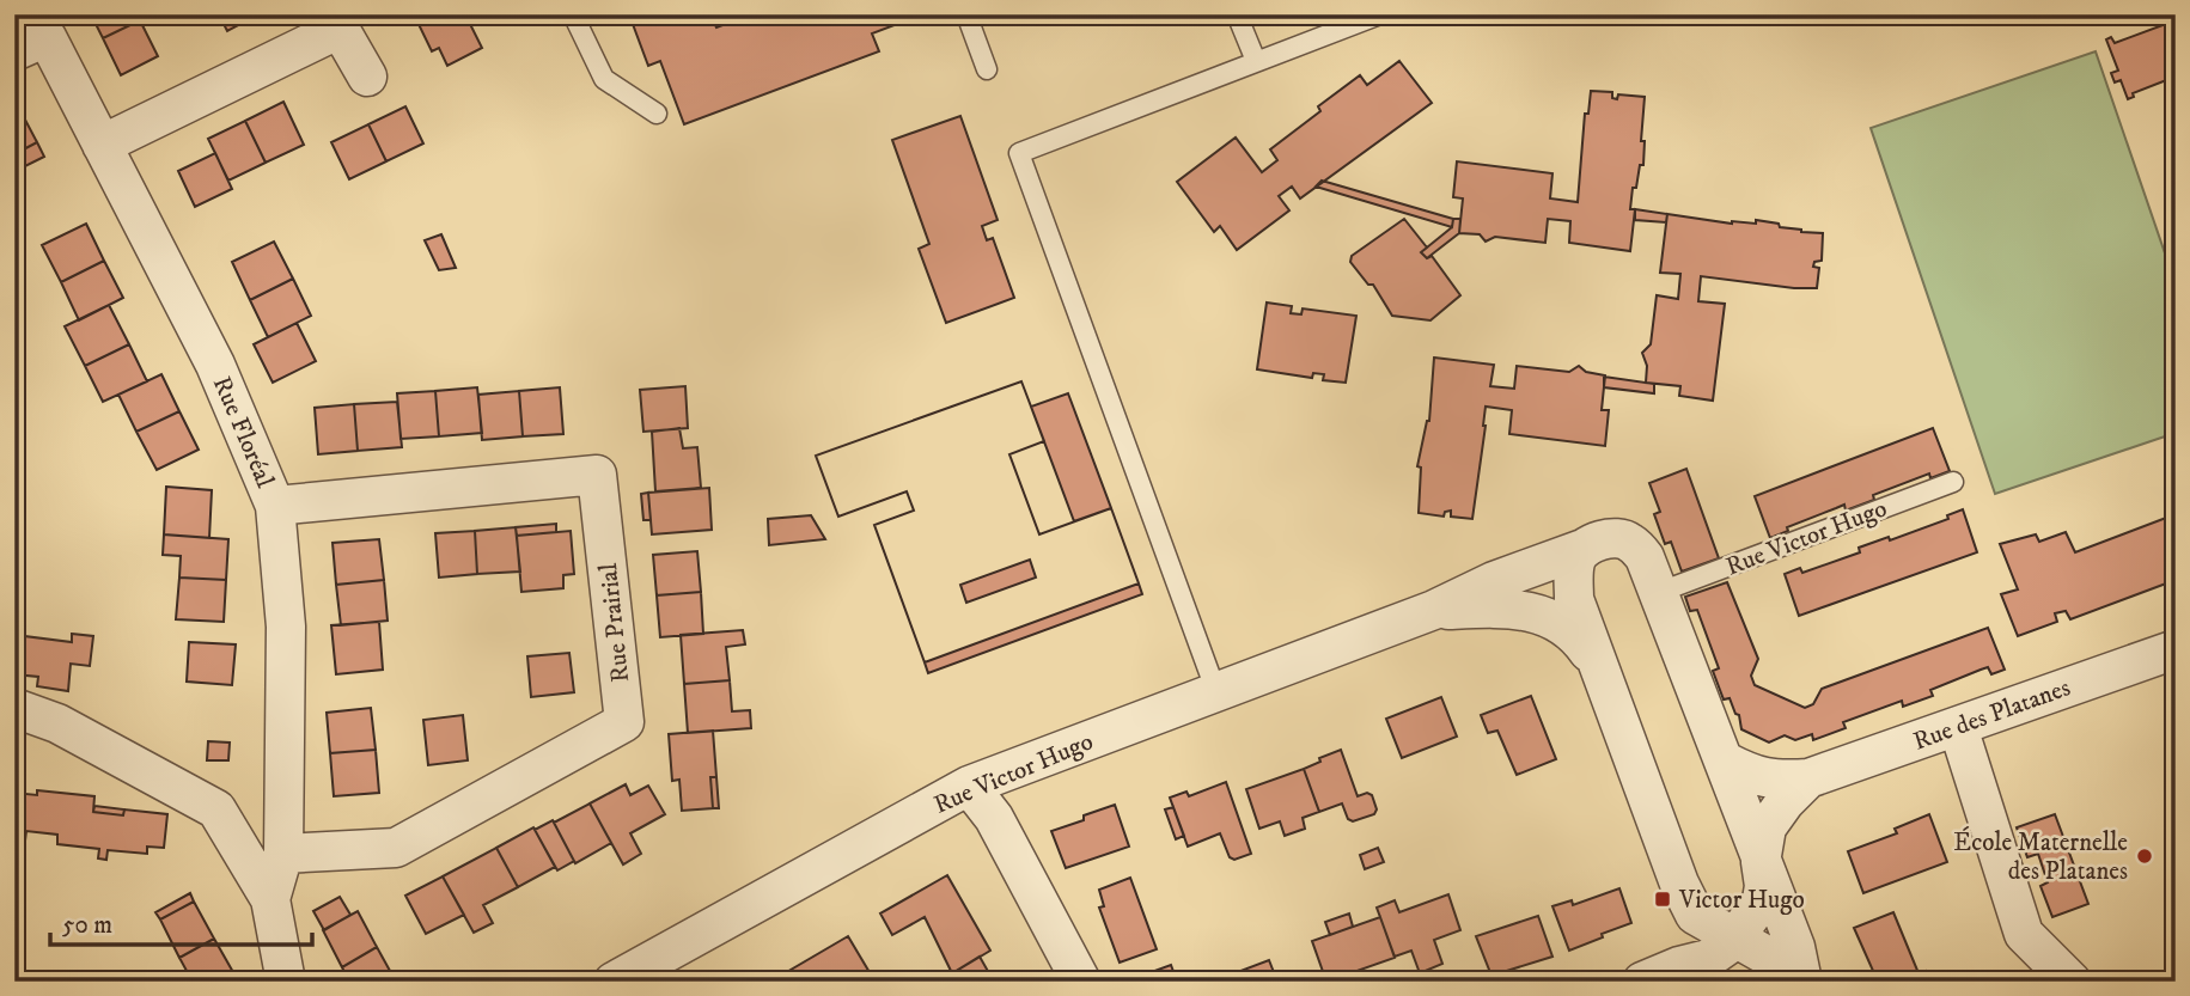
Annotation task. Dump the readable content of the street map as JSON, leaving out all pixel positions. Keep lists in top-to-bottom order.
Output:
{
  "streets": {
    "street": [
      "Rue Floréal",
      "Rue Victor Hugo",
      "Rue Prairial",
      "Rue des Platanes"
    ]
  },
  "crossings": [
    ["Rue Floréal", "Rue Prairial"],
    ["Rue Victor Hugo", "Rue des Platanes"]
  ],
  "places": {
    "other": ["École Maternelle des Platanes"],
    "transit": ["Victor Hugo"]
  },
  "scale_bar": "50 m"
}
